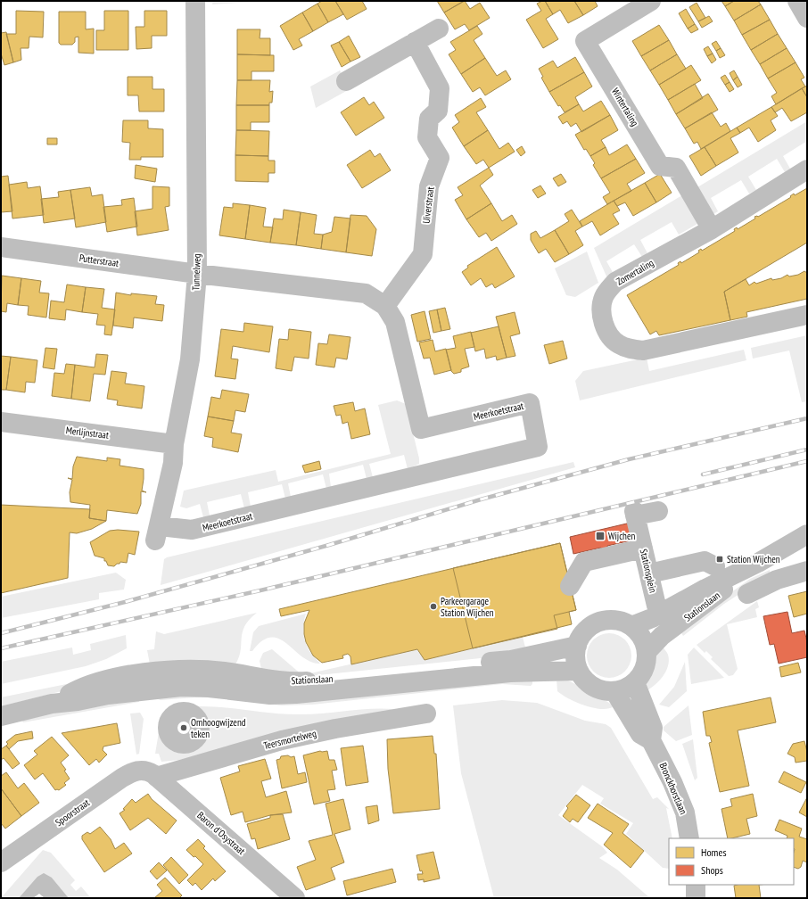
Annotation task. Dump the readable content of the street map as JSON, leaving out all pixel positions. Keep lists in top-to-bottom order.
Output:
{
  "streets": {
    "street": [
      "Wintertaling",
      "Uiverstraat",
      "Putterstraat",
      "Tunnelweg",
      "Zomertaling",
      "Meerkoetstraat",
      "Merlijnstraat",
      "Stationsplein",
      "Stationslaan",
      "Teersmortelweg",
      "Bronckhorstlaan",
      "Spoorstraat",
      "Baron d'Osystraat"
    ]
  },
  "crossings": [
    ["Wintertaling", "Zomertaling"],
    ["Uiverstraat", "Meerkoetstraat"],
    ["Putterstraat", "Tunnelweg"],
    ["Putterstraat", "Meerkoetstraat"],
    ["Tunnelweg", "Meerkoetstraat"],
    ["Tunnelweg", "Merlijnstraat"],
    ["Stationslaan", "Bronckhorstlaan"],
    ["Teersmortelweg", "Spoorstraat"],
    ["Teersmortelweg", "Baron d'Osystraat"],
    ["Spoorstraat", "Baron d'Osystraat"]
  ],
  "places": {
    "transit": ["Wijchen", "Station Wijchen"],
    "other": ["Parkeergarage Station Wijchen", "Omhoogwijzend teken"]
  },
  "legend": ["Homes", "Shops"]
}
